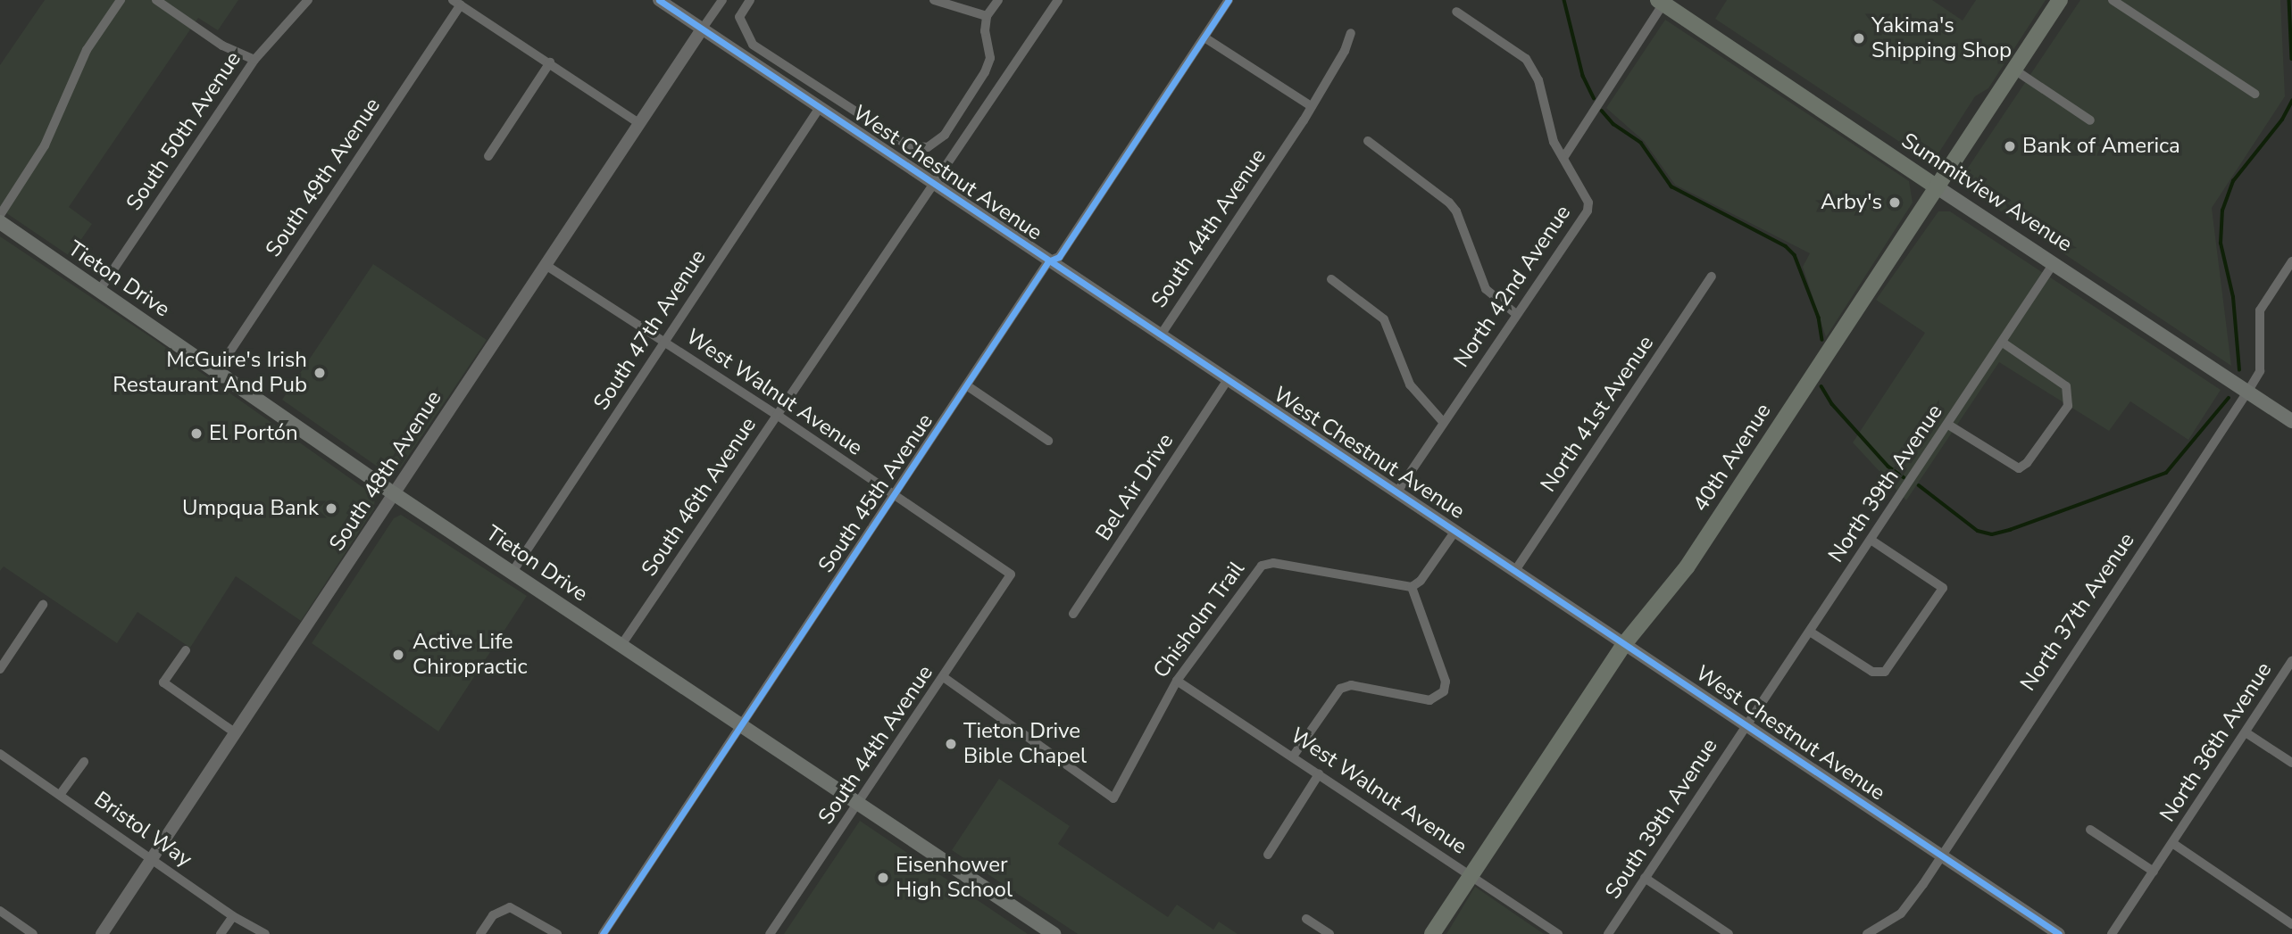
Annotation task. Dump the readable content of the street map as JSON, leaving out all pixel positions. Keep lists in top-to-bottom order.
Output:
{
  "streets": {
    "main road": ["Summitview Avenue", "Tieton Drive", "40th Avenue"],
    "street": [
      "South 50th Avenue",
      "West Chestnut Avenue",
      "South 49th Avenue",
      "South 44th Avenue",
      "North 42nd Avenue",
      "South 47th Avenue",
      "West Walnut Avenue",
      "North 41st Avenue",
      "South 48th Avenue",
      "North 39th Avenue",
      "Bel Air Drive",
      "South 45th Avenue",
      "South 46th Avenue",
      "North 37th Avenue",
      "Chisholm Trail",
      "North 36th Avenue",
      "South 39th Avenue",
      "Bristol Way"
    ]
  },
  "crossings": [
    ["South 50th Avenue", "Tieton Drive"],
    ["West Chestnut Avenue", "South 44th Avenue"],
    ["West Chestnut Avenue", "North 42nd Avenue"],
    ["West Chestnut Avenue", "South 47th Avenue"],
    ["West Chestnut Avenue", "North 41st Avenue"],
    ["West Chestnut Avenue", "40th Avenue"],
    ["West Chestnut Avenue", "South 48th Avenue"],
    ["West Chestnut Avenue", "North 39th Avenue"],
    ["West Chestnut Avenue", "Bel Air Drive"],
    ["West Chestnut Avenue", "South 45th Avenue"],
    ["West Chestnut Avenue", "South 46th Avenue"],
    ["West Chestnut Avenue", "North 37th Avenue"],
    ["West Chestnut Avenue", "South 39th Avenue"],
    ["South 49th Avenue", "Tieton Drive"],
    ["Summitview Avenue", "40th Avenue"],
    ["Summitview Avenue", "North 39th Avenue"],
    ["Summitview Avenue", "North 37th Avenue"],
    ["South 44th Avenue", "Tieton Drive"],
    ["South 44th Avenue", "West Walnut Avenue"],
    ["South 44th Avenue", "Chisholm Trail"],
    ["Tieton Drive", "South 47th Avenue"],
    ["Tieton Drive", "South 48th Avenue"],
    ["Tieton Drive", "South 45th Avenue"],
    ["Tieton Drive", "South 46th Avenue"],
    ["South 47th Avenue", "West Walnut Avenue"],
    ["West Walnut Avenue", "40th Avenue"],
    ["West Walnut Avenue", "South 48th Avenue"],
    ["West Walnut Avenue", "South 45th Avenue"],
    ["West Walnut Avenue", "South 46th Avenue"],
    ["West Walnut Avenue", "Chisholm Trail"],
    ["South 48th Avenue", "Bristol Way"],
    ["North 39th Avenue", "South 39th Avenue"]
  ],
  "places": [
    "Yakima's Shipping Shop",
    "Bank of America",
    "Arby's",
    "McGuire's Irish Restaurant And Pub",
    "El Portón",
    "Umpqua Bank",
    "Active Life Chiropractic",
    "Tieton Drive Bible Chapel",
    "Eisenhower High School"
  ]
}
